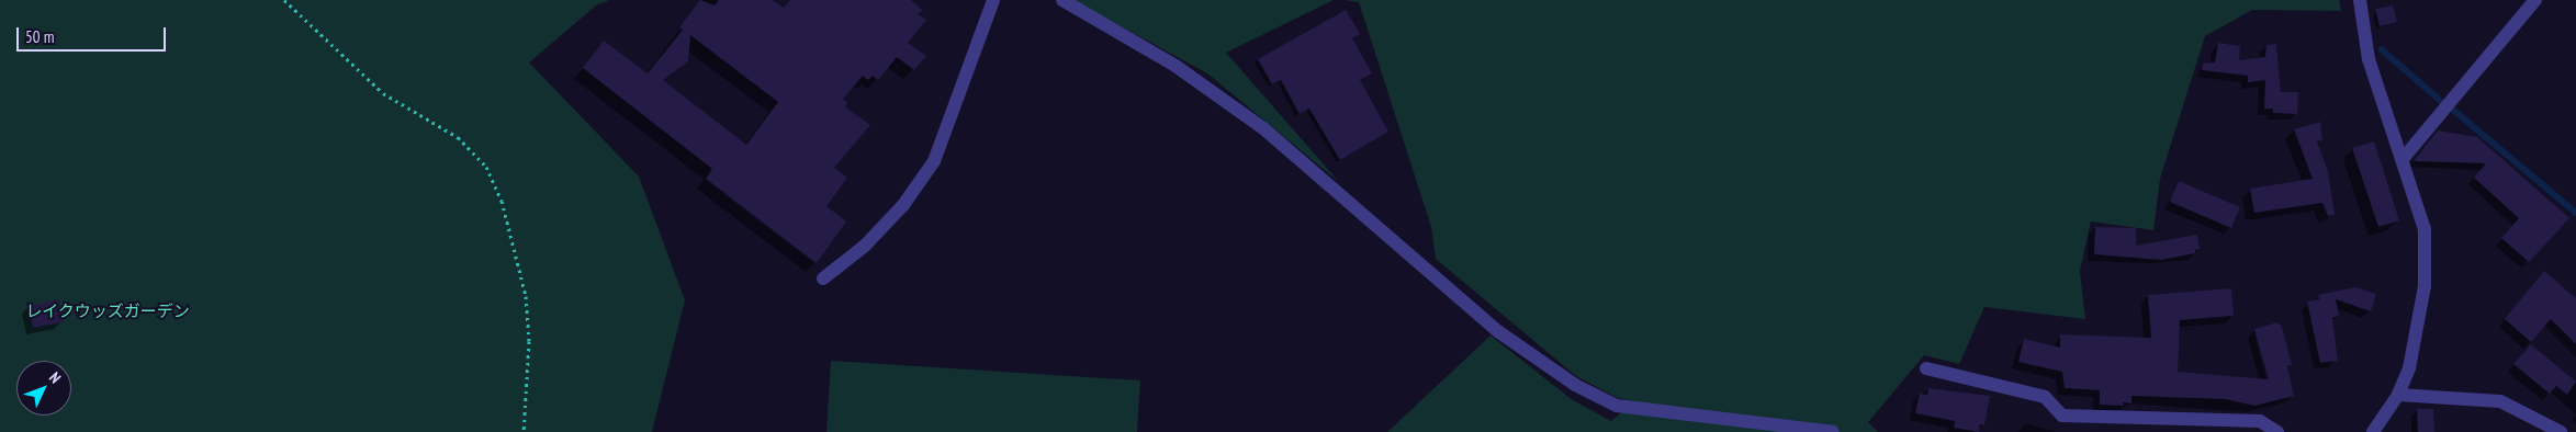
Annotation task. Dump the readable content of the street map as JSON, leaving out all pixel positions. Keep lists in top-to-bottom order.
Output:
{
  "parks": ["レイクウッズガーデン"],
  "scale_bar": "50 m",
  "north": "top right"
}
